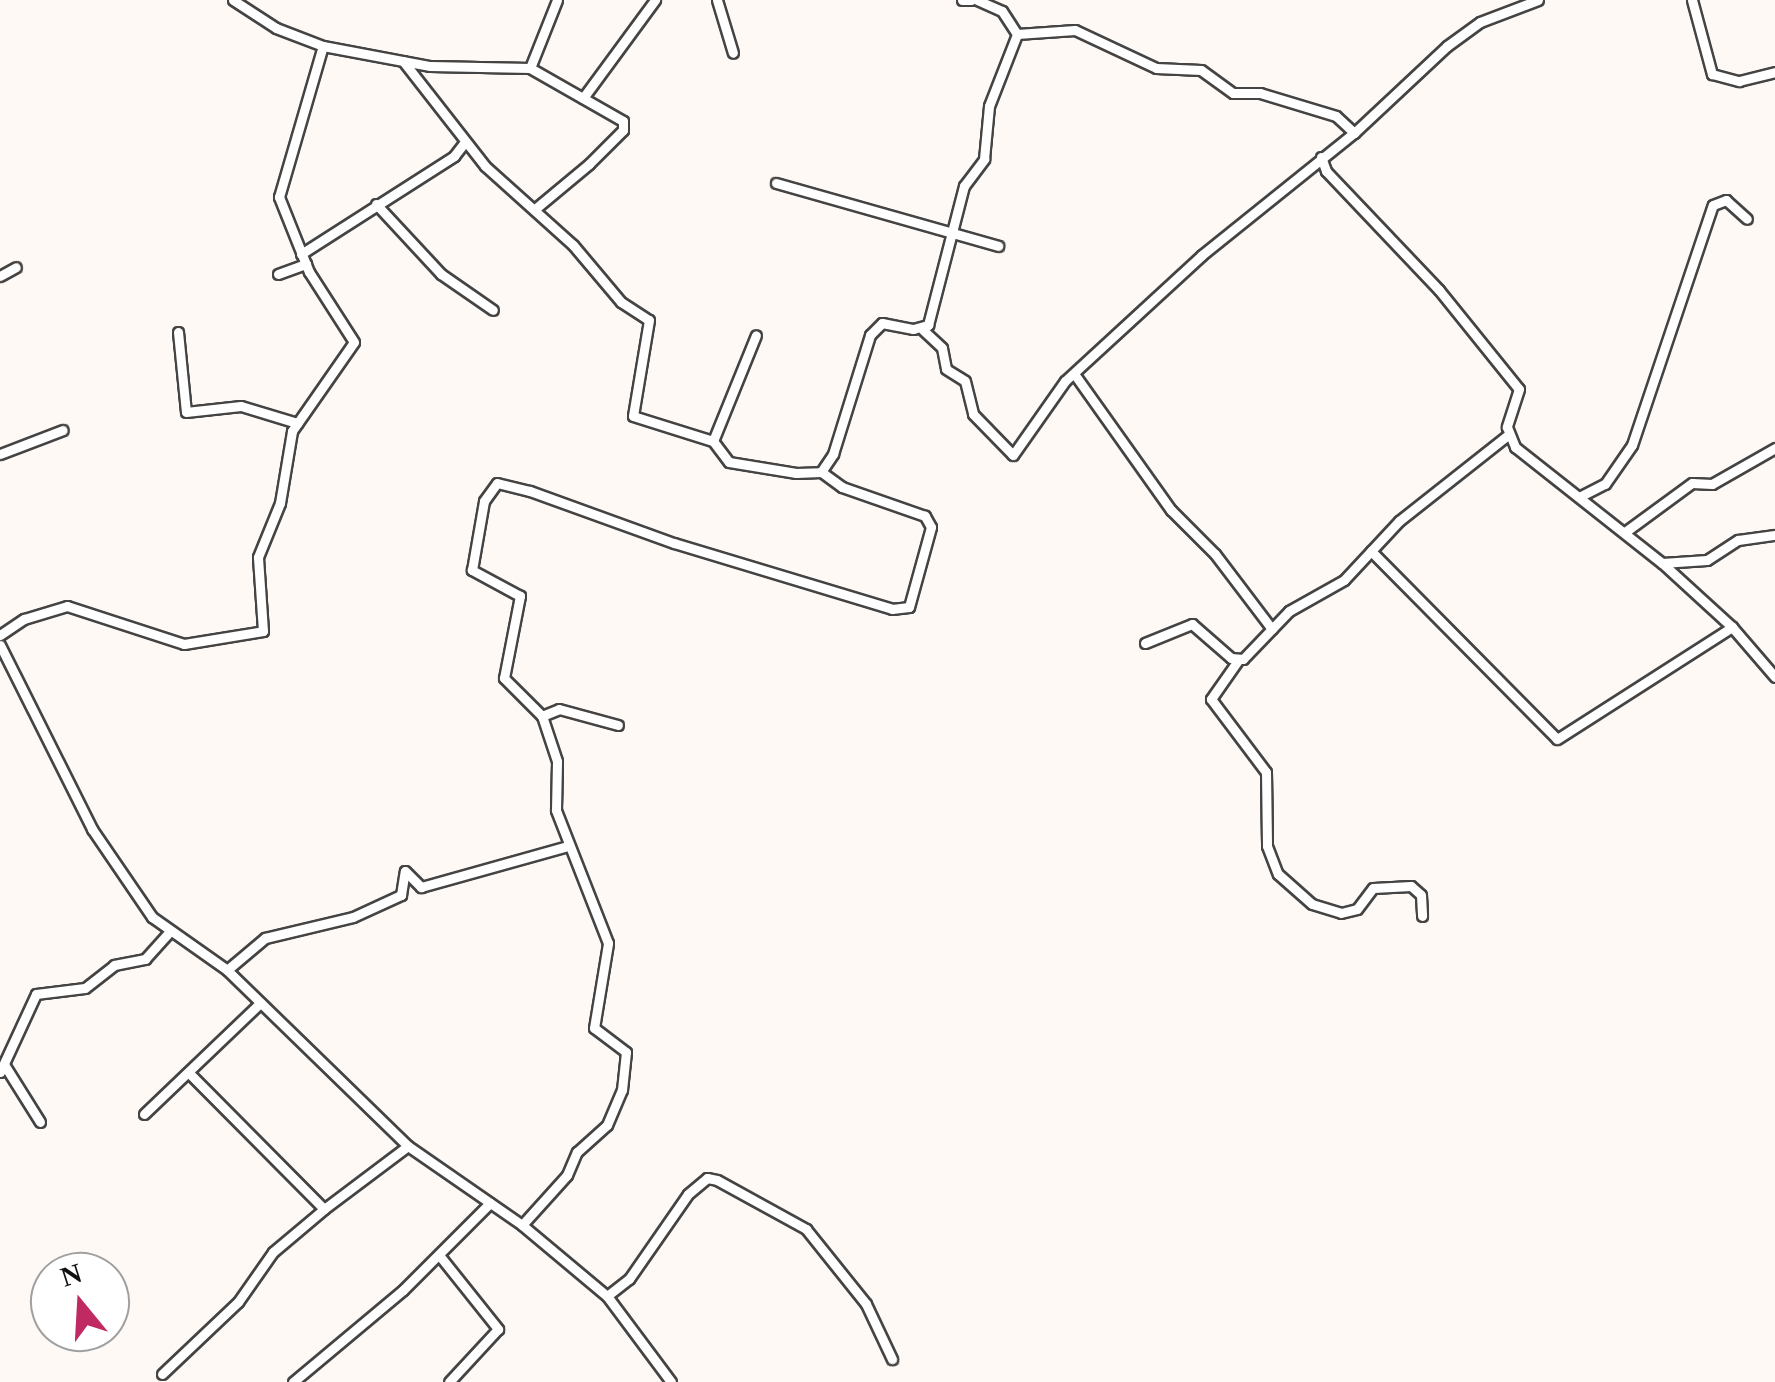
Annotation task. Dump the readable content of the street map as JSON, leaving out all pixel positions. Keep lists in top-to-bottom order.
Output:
{
  "north": "top"
}
